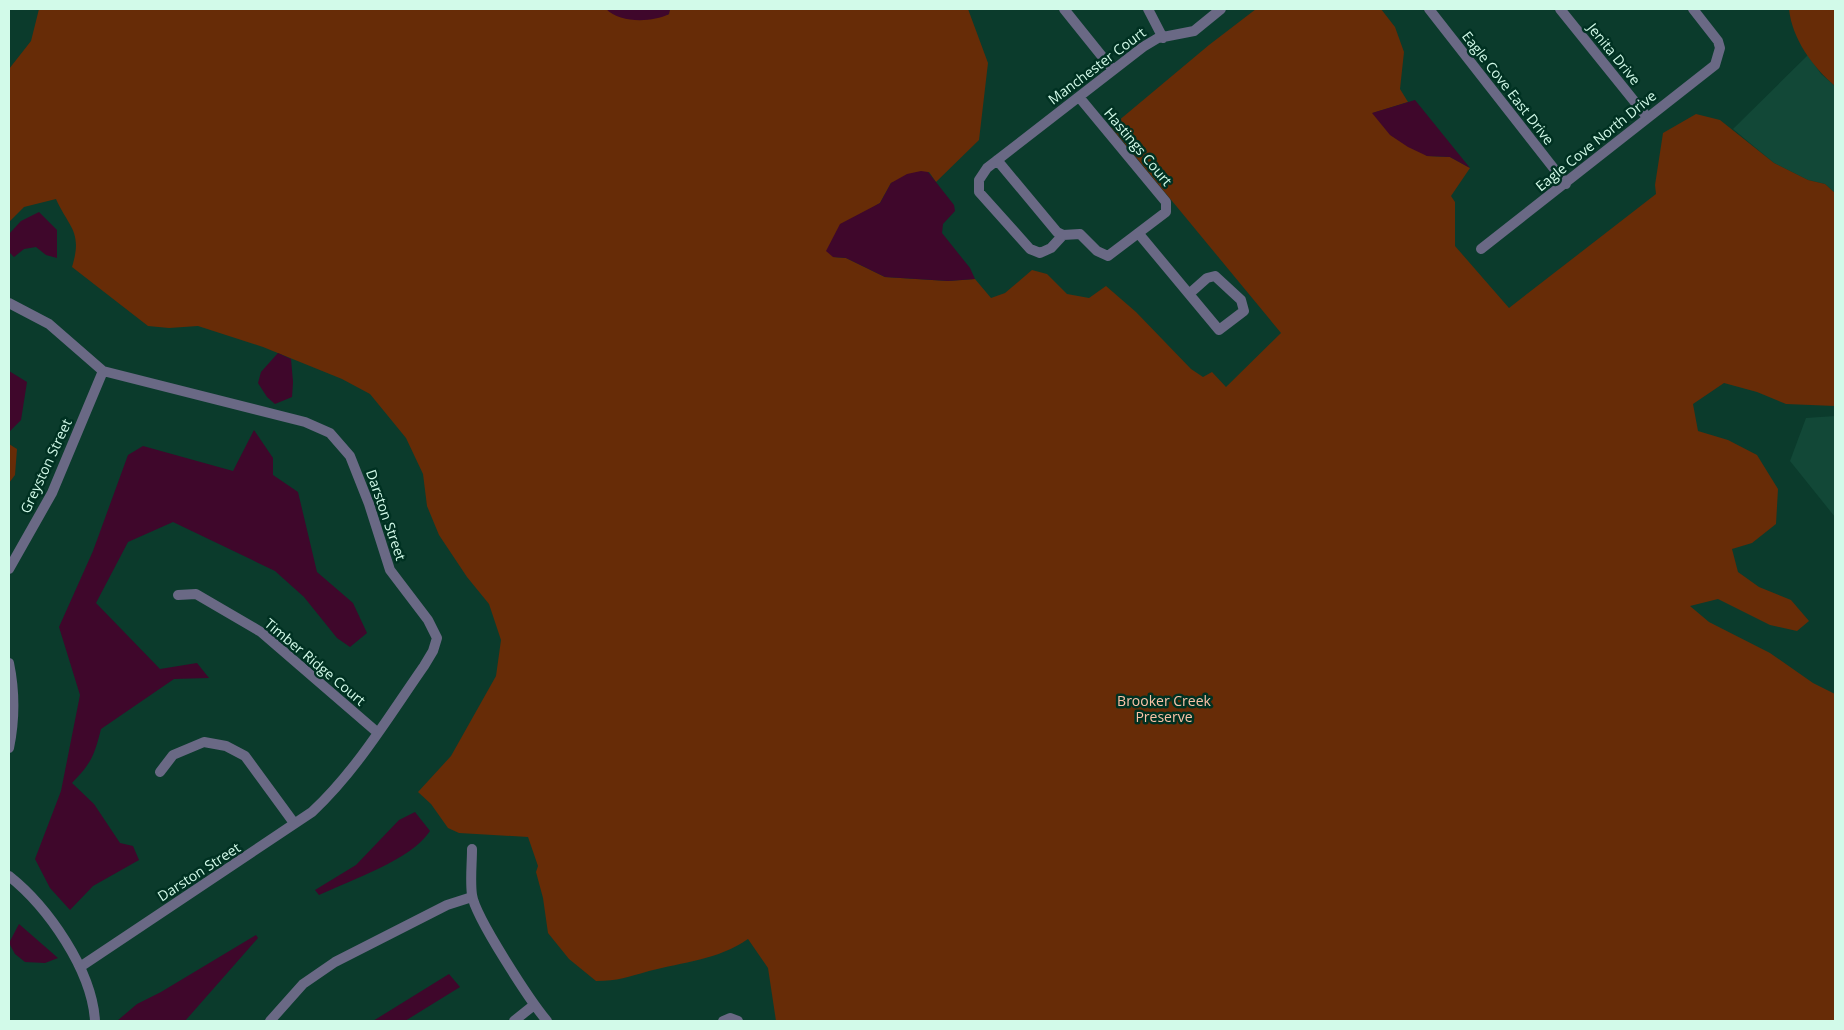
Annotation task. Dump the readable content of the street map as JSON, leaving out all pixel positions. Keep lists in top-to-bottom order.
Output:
{
  "streets": {
    "street": [
      "Jenita Drive",
      "Manchester Court",
      "Eagle Cove East Drive",
      "Eagle Cove North Drive",
      "Hastings Court",
      "Greyston Street",
      "Darston Street",
      "Timber Ridge Court"
    ]
  },
  "crossings": [
    ["Jenita Drive", "Eagle Cove North Drive"],
    ["Manchester Court", "Hastings Court"],
    ["Eagle Cove East Drive", "Eagle Cove North Drive"],
    ["Greyston Street", "Darston Street"],
    ["Darston Street", "Timber Ridge Court"]
  ],
  "parks": ["Brooker Creek Preserve"]
}
